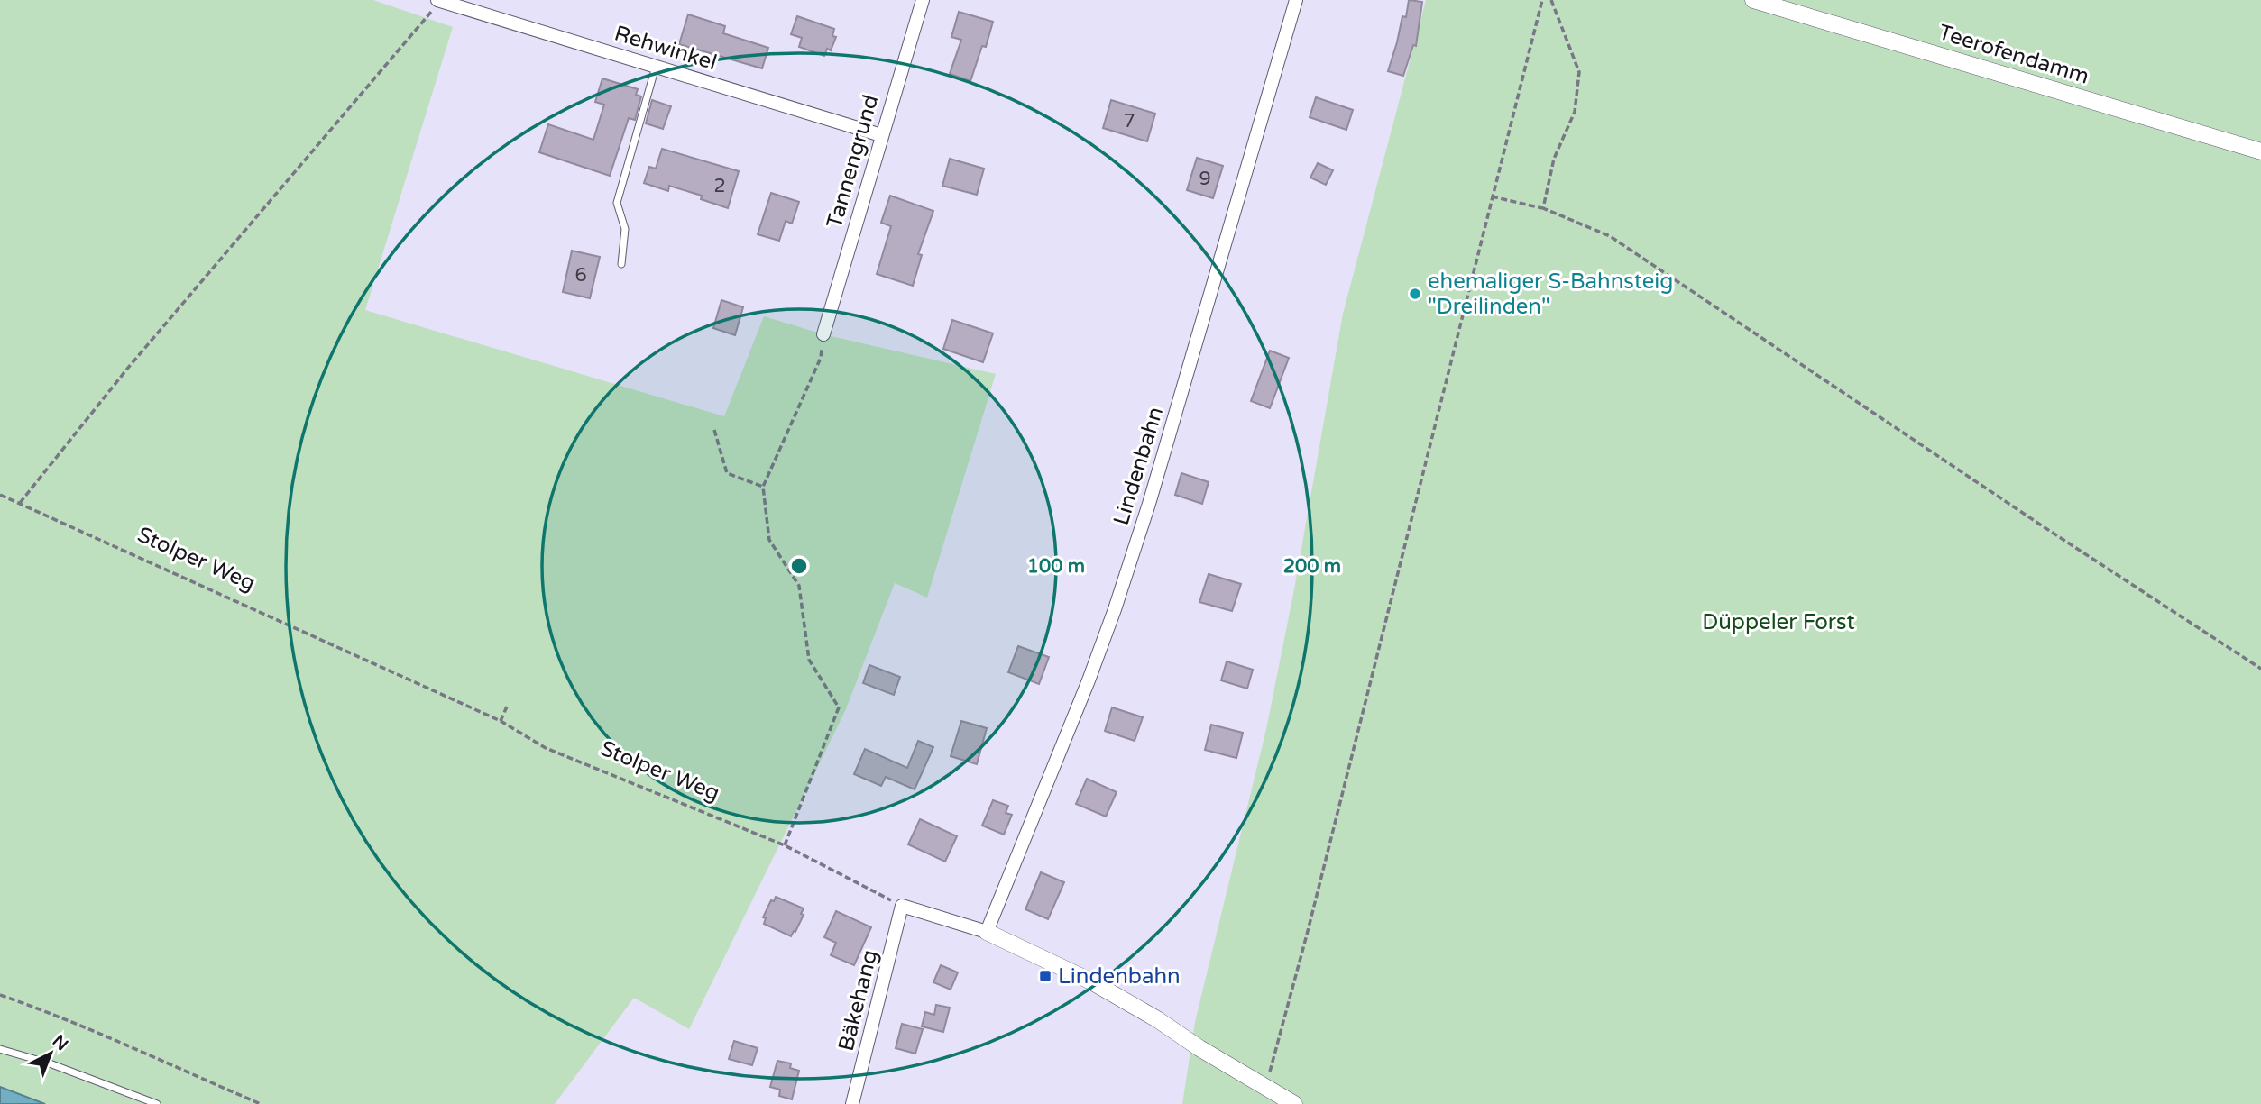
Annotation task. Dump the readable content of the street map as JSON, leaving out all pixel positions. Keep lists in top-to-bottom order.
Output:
{
  "streets": {
    "street": [
      "Rehwinkel",
      "Teerofendamm",
      "Tannengrund",
      "Lindenbahn",
      "Bäkehang"
    ],
    "path": ["Stolper Weg"]
  },
  "crossings": [
    ["Rehwinkel", "Tannengrund"],
    ["Stolper Weg", "Bäkehang"]
  ],
  "parks": ["Düppeler Forst"],
  "places": {
    "other": ["ehemaliger S-Bahnsteig \"Dreilinden\""],
    "transit": ["Lindenbahn"]
  },
  "house_numbers": [
    "7",
    "9",
    "2",
    "6"
  ],
  "north": "top right",
  "rings": ["100 m", "200 m"]
}
